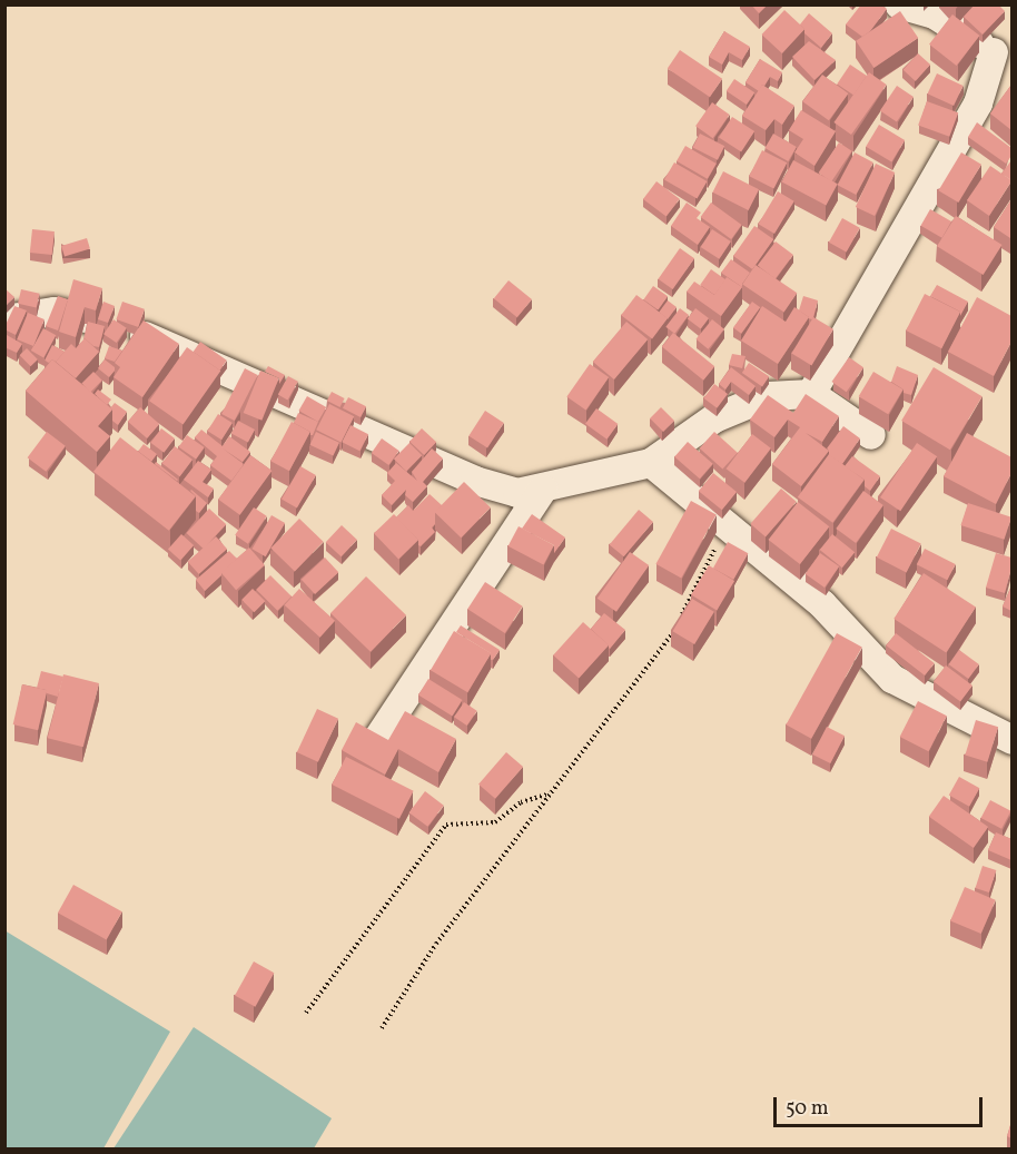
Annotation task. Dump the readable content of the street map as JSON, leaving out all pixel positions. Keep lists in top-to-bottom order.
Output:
{
  "scale_bar": "50 m"
}
